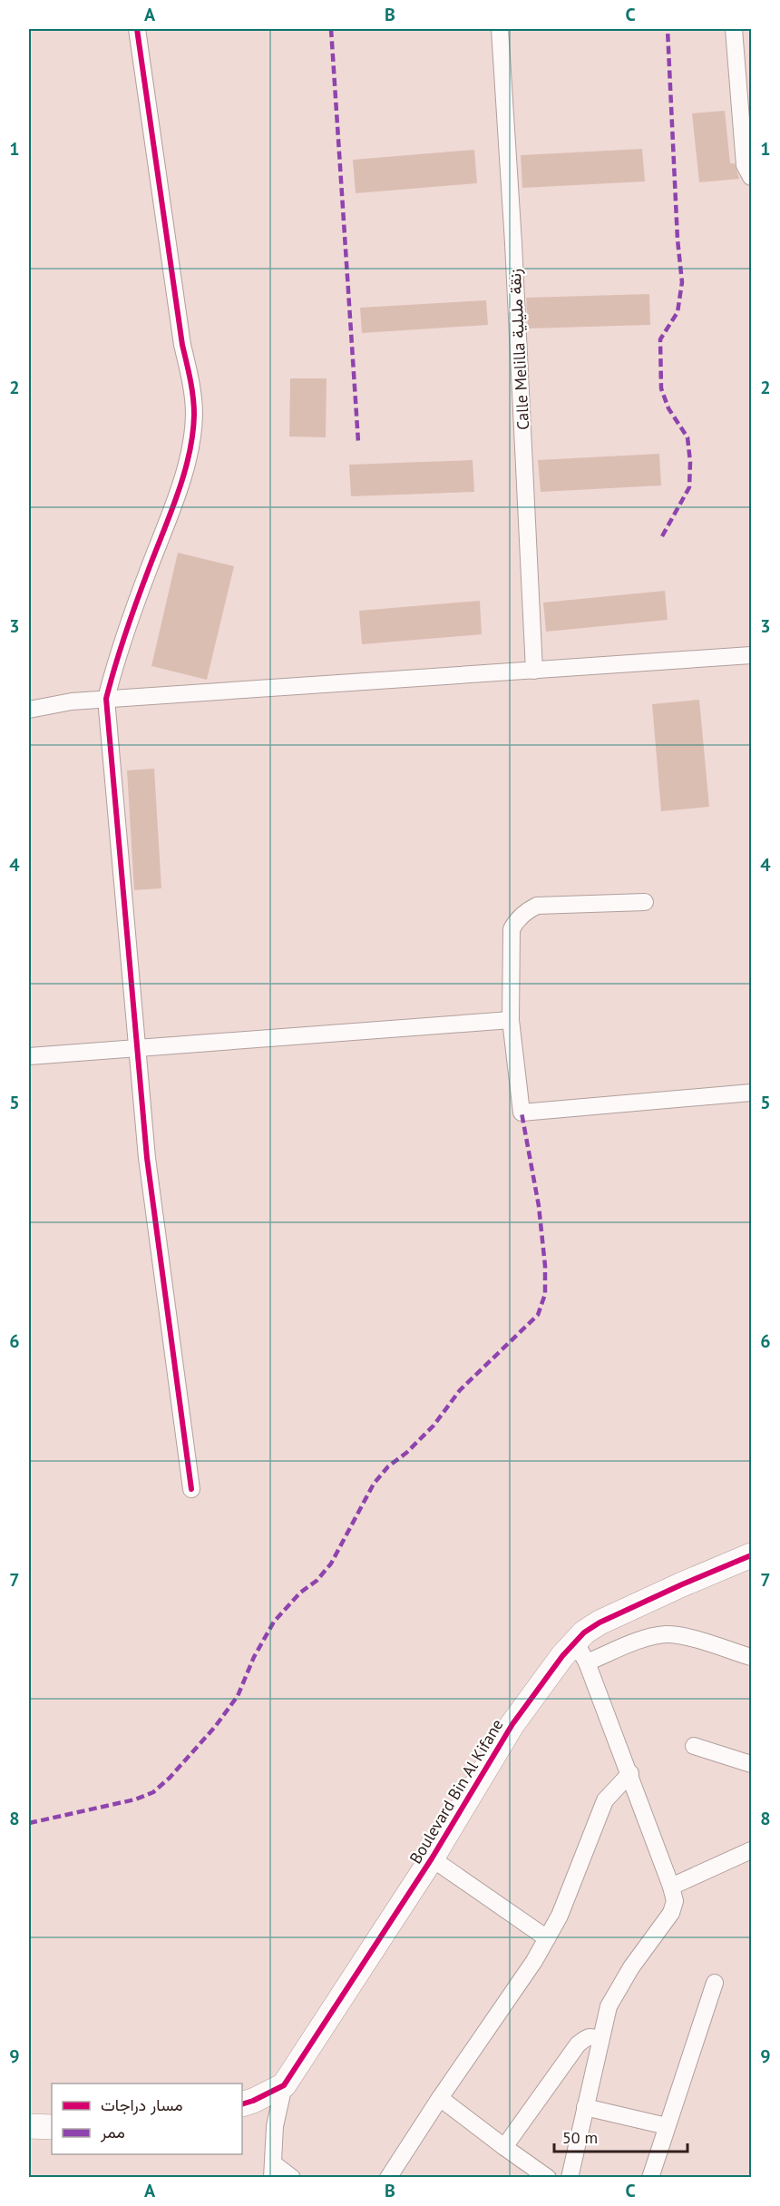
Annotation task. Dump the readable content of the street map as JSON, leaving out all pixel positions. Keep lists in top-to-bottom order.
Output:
{
  "streets": {
    "street": ["Calle Melilla زنقة مليلية", "Boulevard Bin Al Kifane"]
  },
  "legend": ["مسار دراجات", "ممر"],
  "scale_bar": "50 m",
  "grid": {
    "columns": ["A", "B", "C"],
    "rows": [
      "1",
      "2",
      "3",
      "4",
      "5",
      "6",
      "7",
      "8",
      "9"
    ]
  }
}
